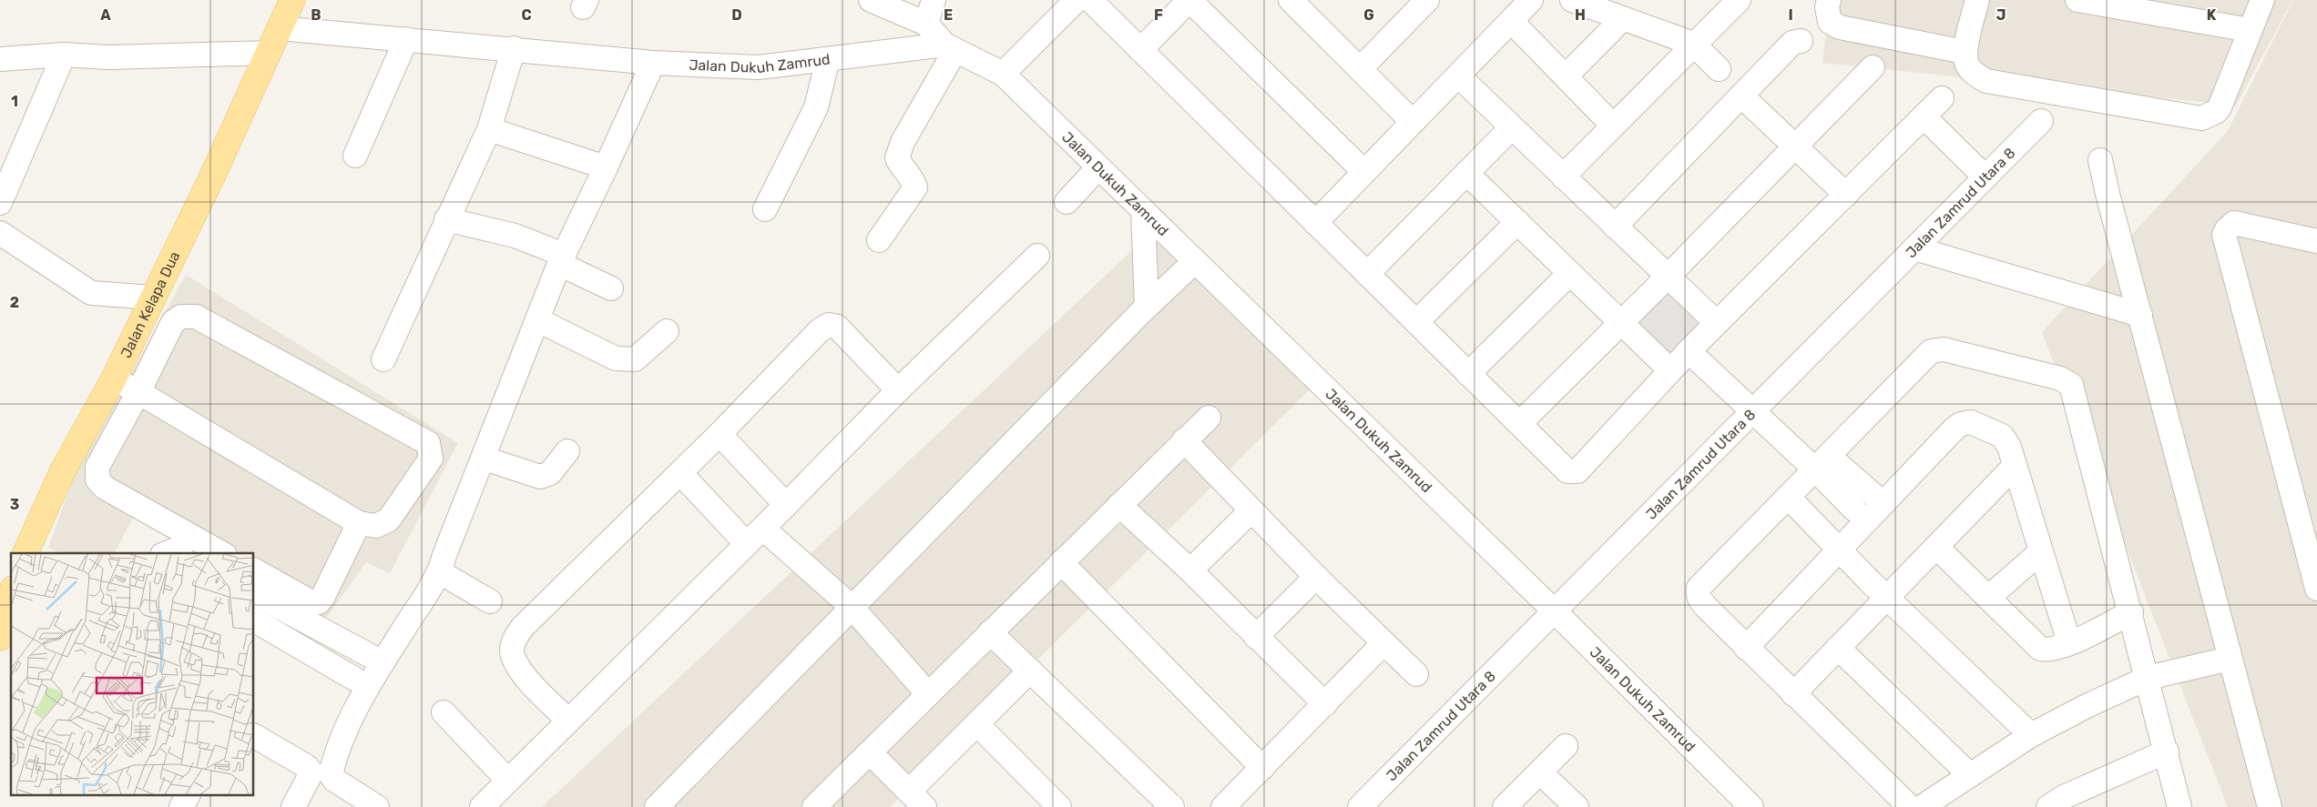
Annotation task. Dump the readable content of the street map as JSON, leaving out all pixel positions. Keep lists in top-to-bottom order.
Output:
{
  "streets": {
    "main road": ["Jalan Kelapa Dua"],
    "street": ["Jalan Dukuh Zamrud", "Jalan Zamrud Utara 8"]
  },
  "crossings": [
    ["Jalan Dukuh Zamrud", "Jalan Zamrud Utara 8"],
    ["Jalan Dukuh Zamrud", "Jalan Kelapa Dua"]
  ],
  "grid": {
    "columns": [
      "A",
      "B",
      "C",
      "D",
      "E",
      "F",
      "G",
      "H",
      "I",
      "J",
      "K"
    ],
    "rows": ["1", "2", "3"]
  }
}
